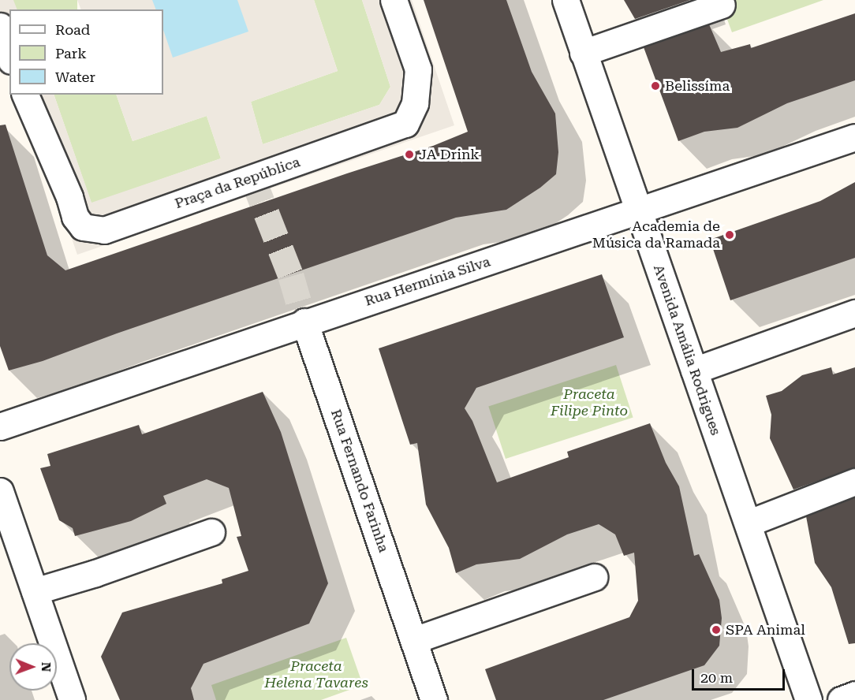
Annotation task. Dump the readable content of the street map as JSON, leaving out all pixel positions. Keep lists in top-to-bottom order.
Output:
{
  "streets": {
    "street": [
      "Praça da República",
      "Rua Hermínia Silva",
      "Avenida Amália Rodrigues",
      "Rua Fernando Farinha"
    ]
  },
  "crossings": [
    ["Rua Hermínia Silva", "Avenida Amália Rodrigues"],
    ["Rua Hermínia Silva", "Rua Fernando Farinha"]
  ],
  "parks": ["Praceta Filipe Pinto", "Praceta Helena Tavares"],
  "places": [
    "Belissíma",
    "JA Drink",
    "Academia de Música da Ramada",
    "SPA Animal"
  ],
  "legend": ["Road", "Park", "Water"],
  "scale_bar": "20 m",
  "north": "right"
}
